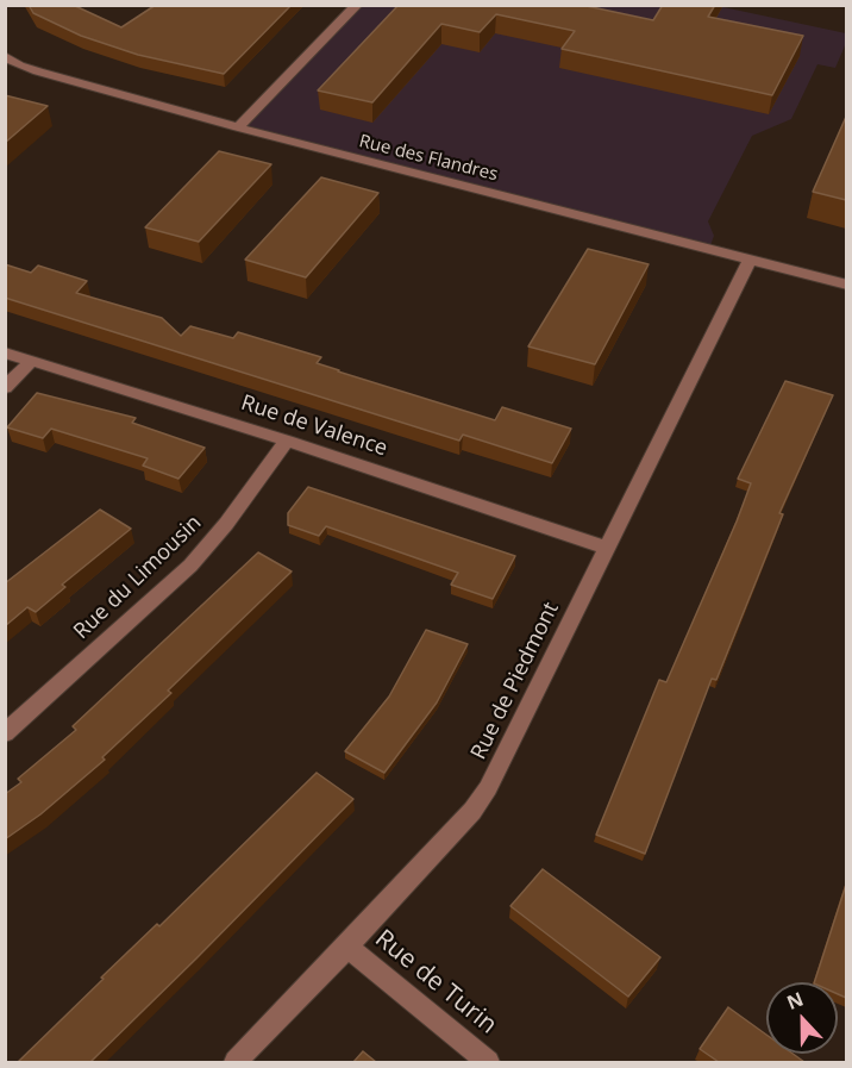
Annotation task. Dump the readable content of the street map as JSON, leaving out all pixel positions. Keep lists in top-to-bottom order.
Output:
{
  "streets": {
    "street": [
      "Rue des Flandres",
      "Rue de Valence",
      "Rue du Limousin",
      "Rue de Piedmont",
      "Rue de Turin"
    ]
  },
  "crossings": [
    ["Rue des Flandres", "Rue de Piedmont"],
    ["Rue de Valence", "Rue du Limousin"],
    ["Rue de Valence", "Rue de Piedmont"],
    ["Rue de Piedmont", "Rue de Turin"]
  ],
  "north": "top"
}
